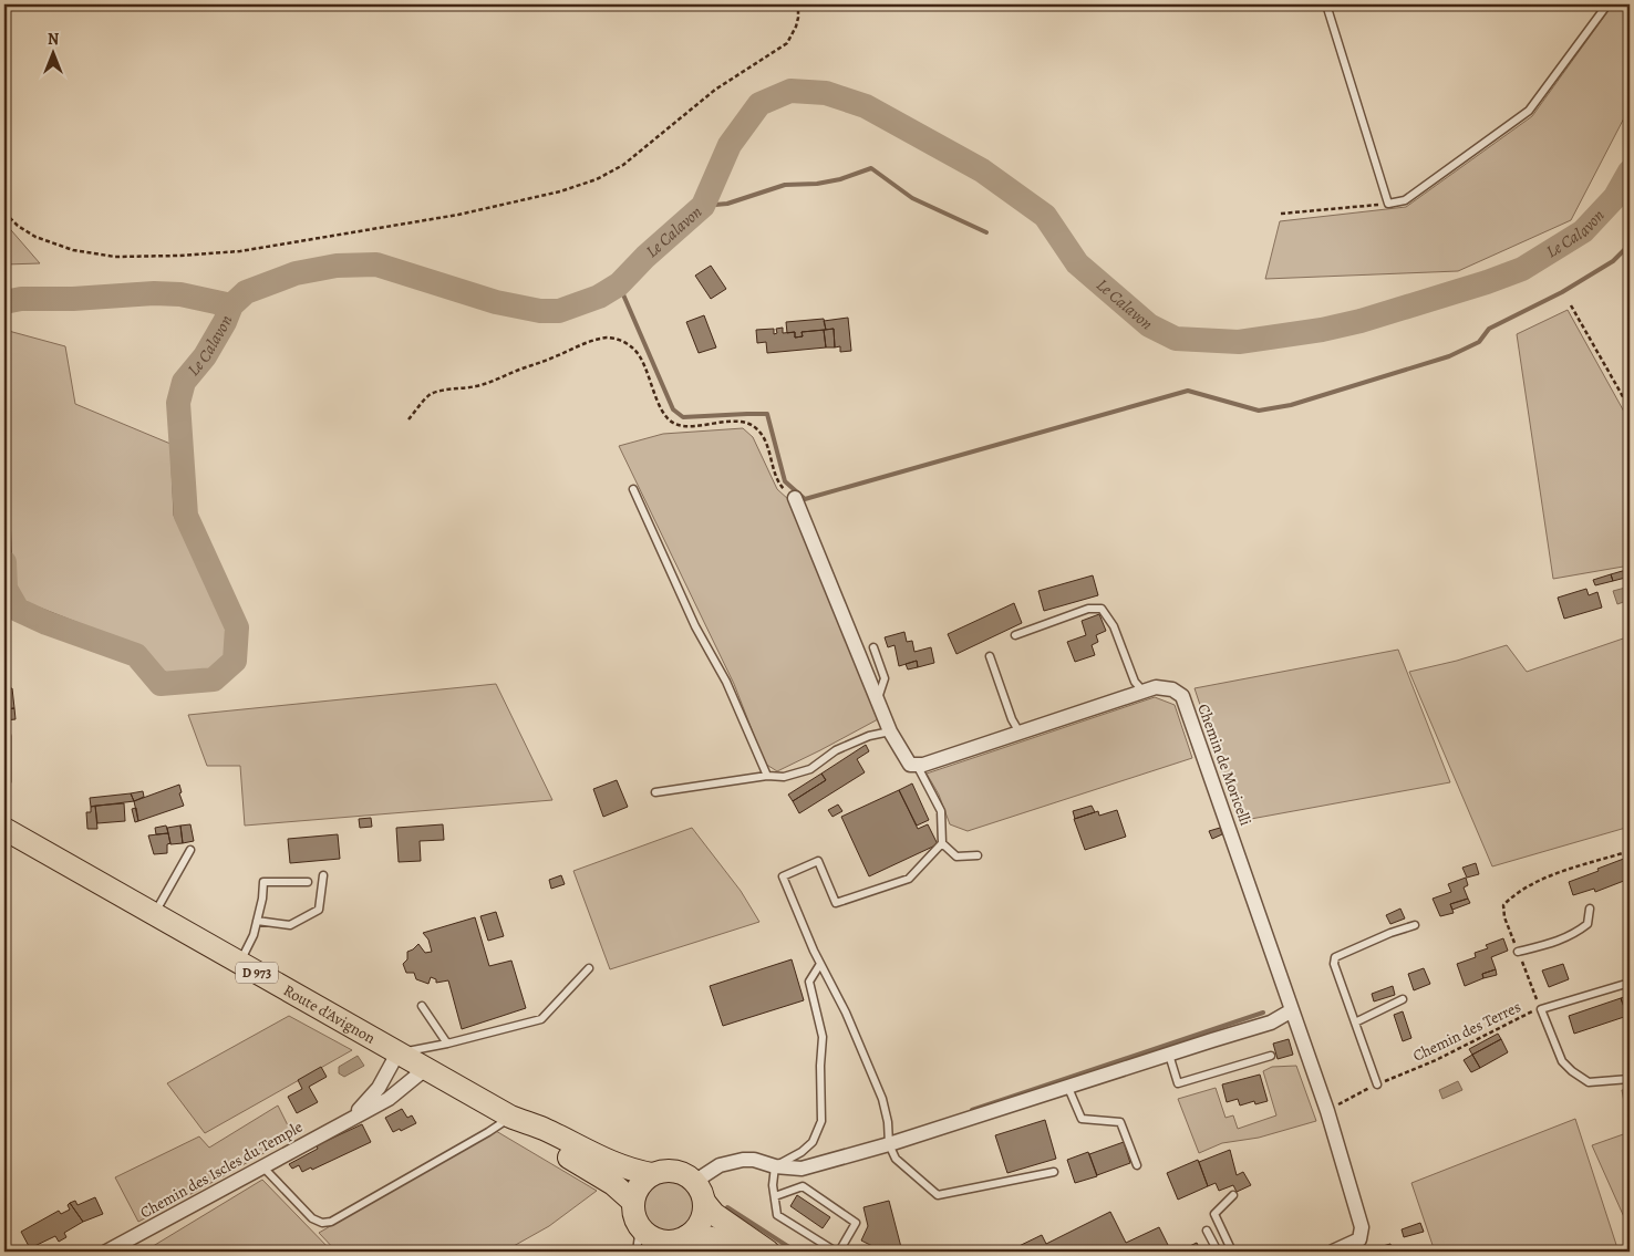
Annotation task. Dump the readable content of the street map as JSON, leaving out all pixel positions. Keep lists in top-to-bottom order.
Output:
{
  "streets": {
    "main road": ["D 973", "Route d'Avignon"],
    "street": ["Chemin de Moricelli", "Chemin des Iscles du Temple"],
    "path": ["Chemin des Terres"]
  },
  "crossings": [
    ["Chemin de Moricelli", "Chemin des Terres"],
    ["Route d'Avignon", "Chemin des Iscles du Temple"]
  ],
  "water": ["Le Calavon"],
  "north": "top"
}
